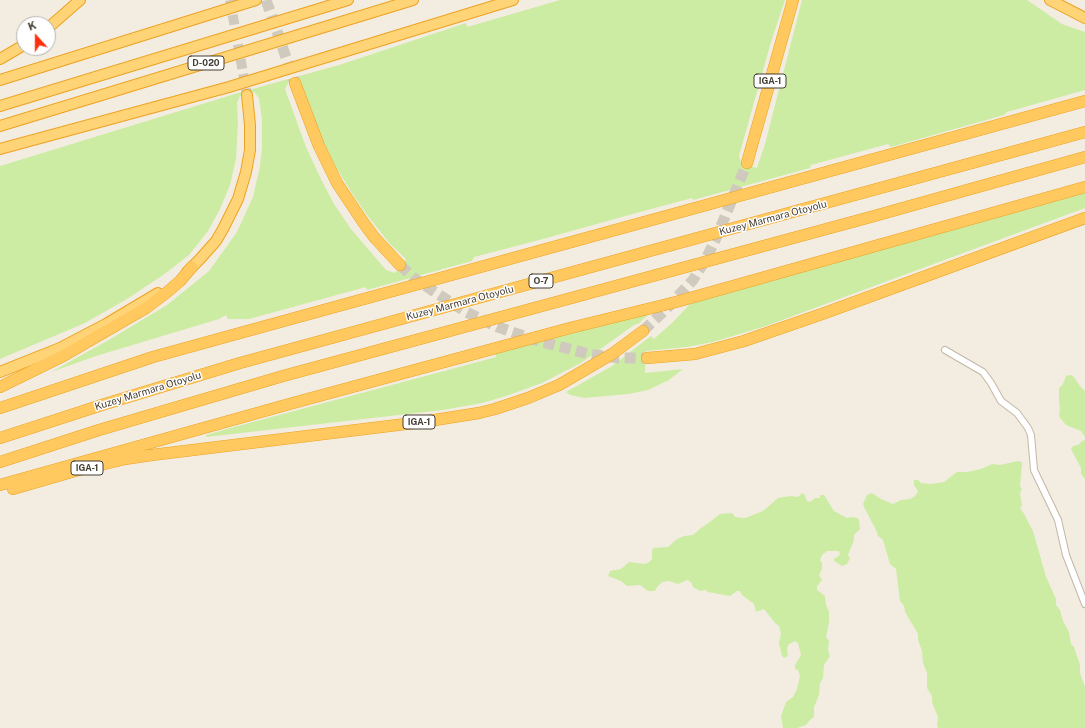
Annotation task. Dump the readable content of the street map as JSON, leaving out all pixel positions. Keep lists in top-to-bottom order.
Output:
{
  "streets": {
    "highway": [
      "D-020",
      "IGA-1",
      "Kuzey Marmara Otoyolu",
      "O-7"
    ]
  },
  "north": "top"
}
